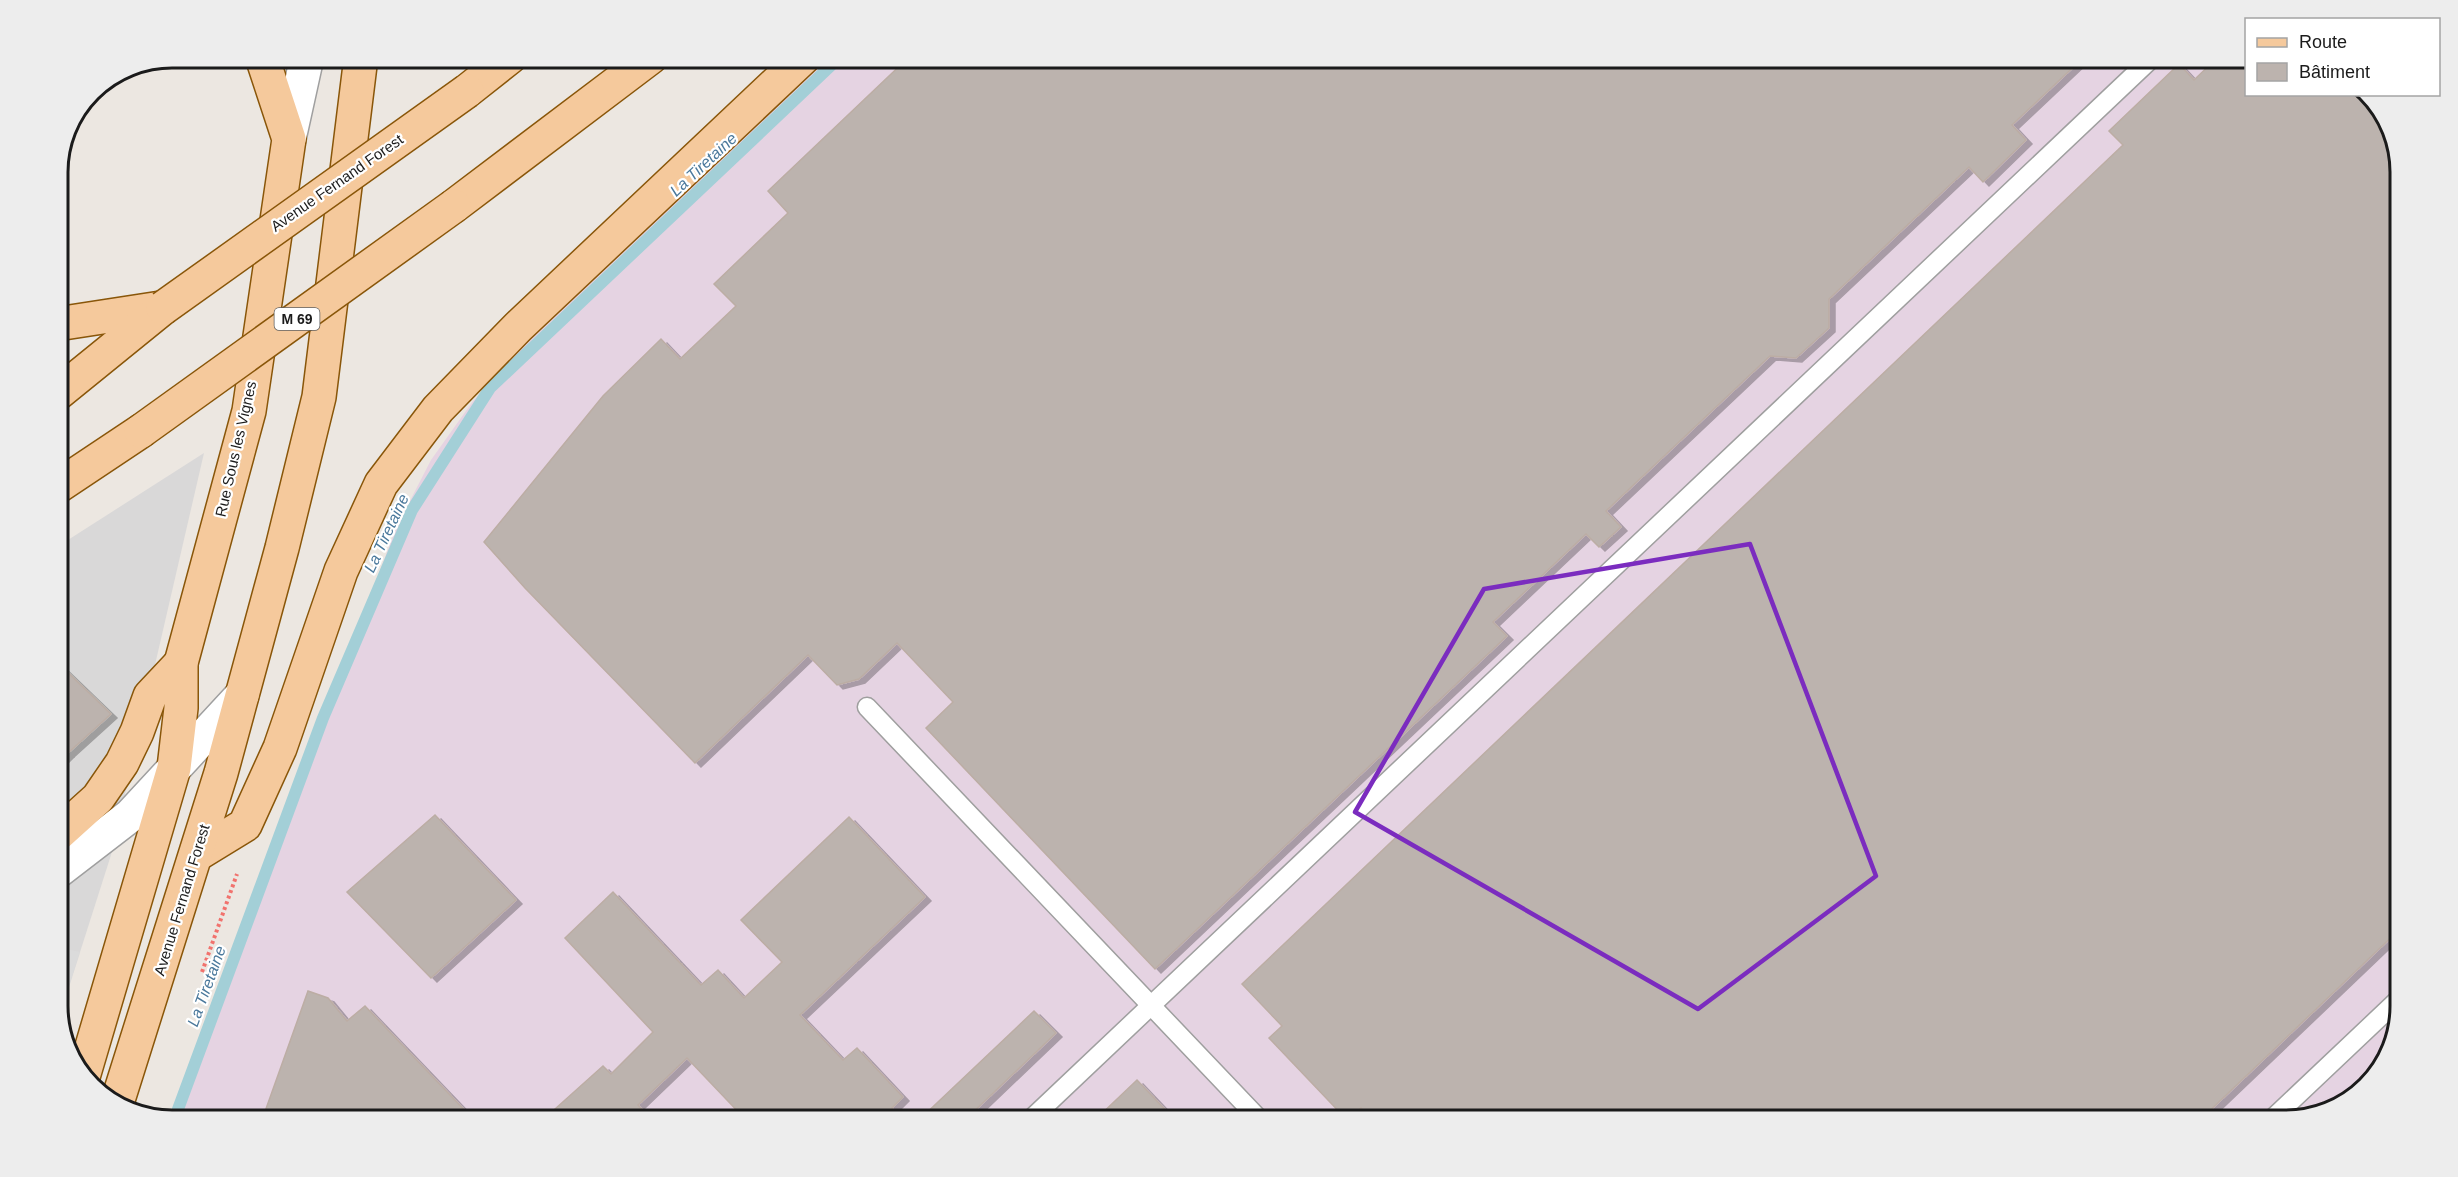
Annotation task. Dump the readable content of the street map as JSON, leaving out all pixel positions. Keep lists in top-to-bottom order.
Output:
{
  "streets": {
    "main road": ["Avenue Fernand Forest", "M 69", "Rue Sous les Vignes"]
  },
  "water": ["La Tiretaine"],
  "legend": ["Route", "Bâtiment"]
}
